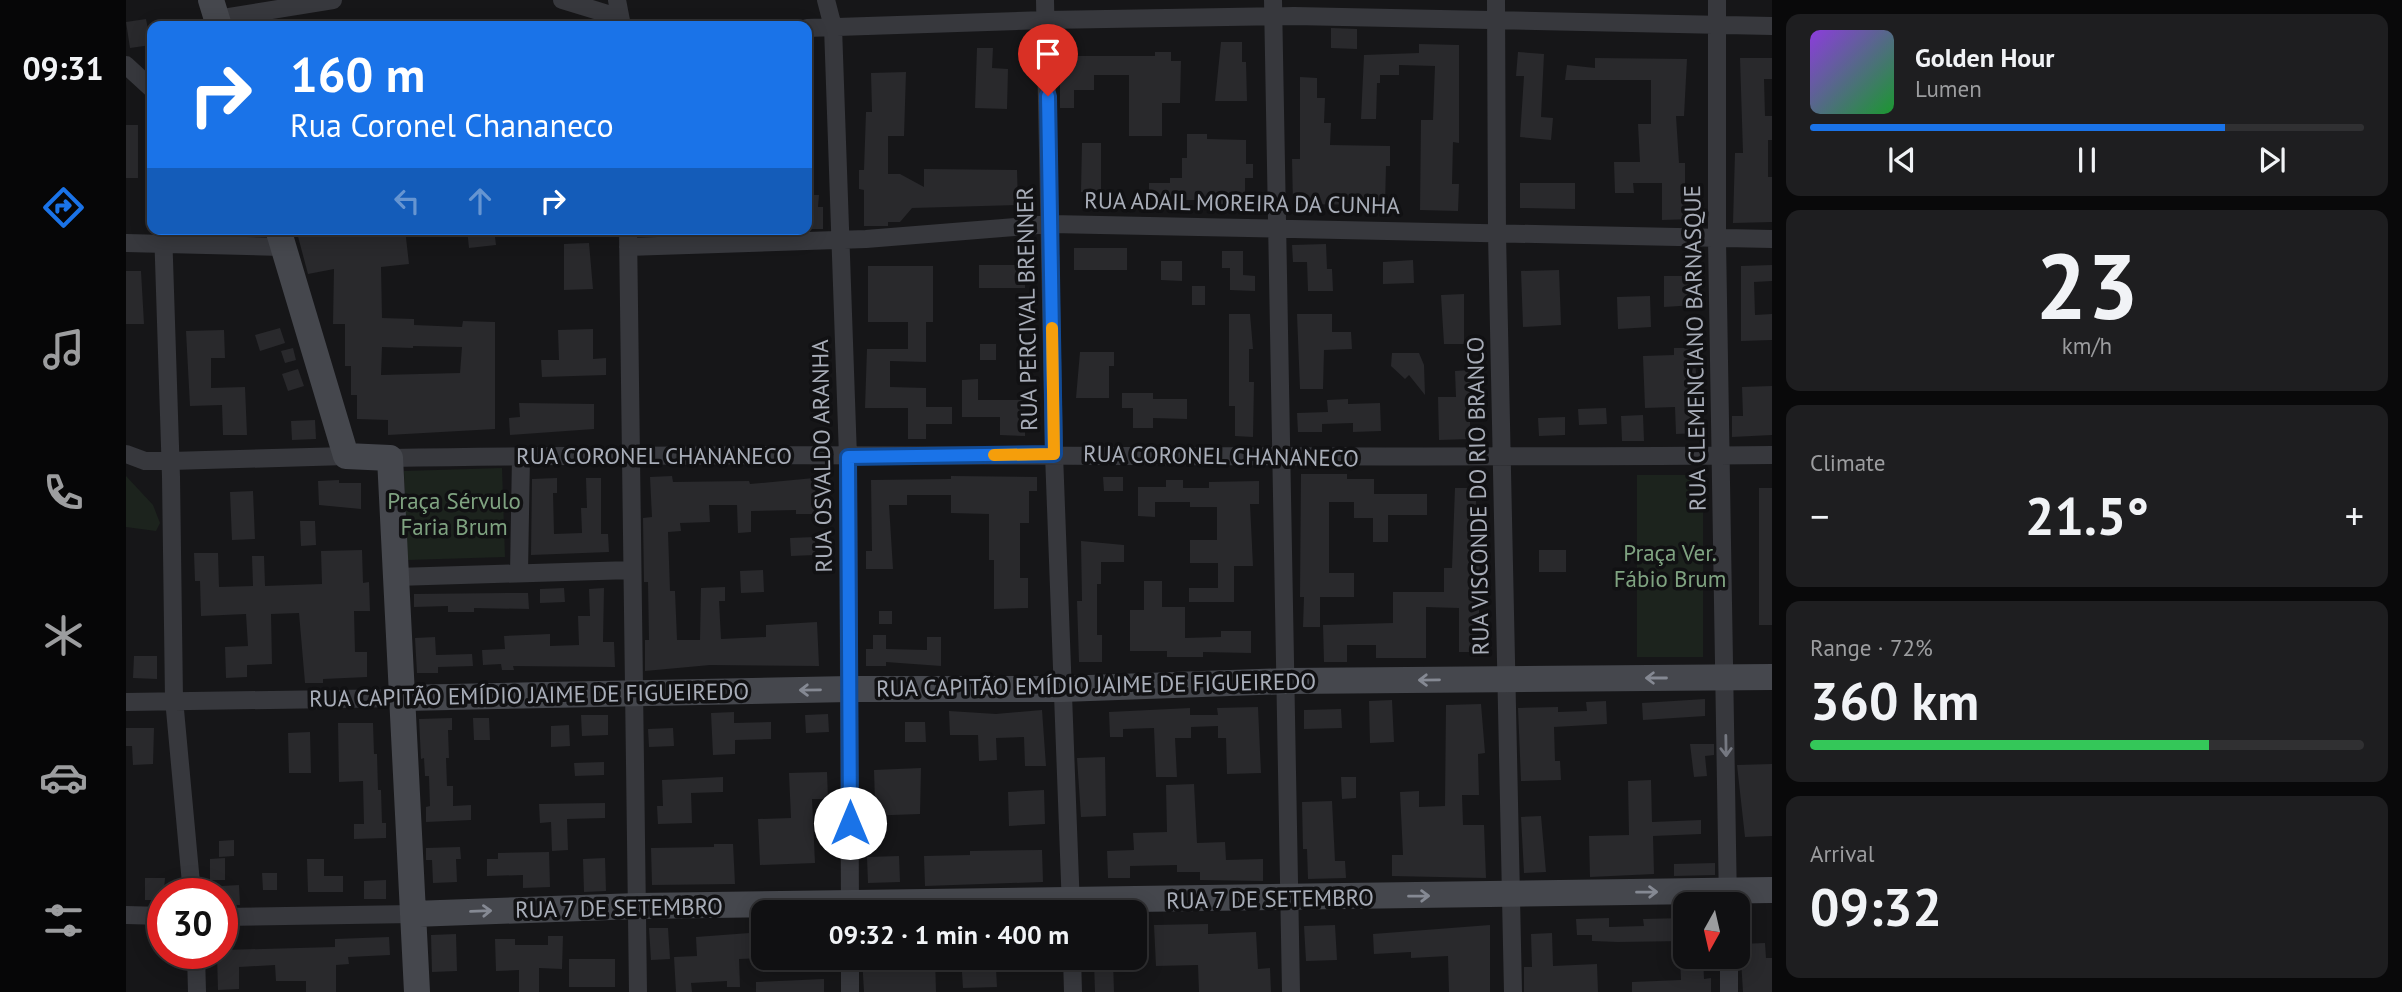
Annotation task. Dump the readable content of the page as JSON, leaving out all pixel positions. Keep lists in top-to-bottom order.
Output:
{
  "streets": {
    "main road": ["RUA CORONEL CHANANECO", "RUA CAPITÃO EMÍDIO JAIME DE FIGUEIREDO", "RUA 7 DE SETEMBRO"],
    "street": [
      "RUA ADAIL MOREIRA DA CUNHA",
      "RUA PERCIVAL BRENNER",
      "RUA CLEMENCIANO BARNASQUE",
      "RUA OSVALDO ARANHA",
      "RUA VISCONDE DO RIO BRANCO"
    ]
  },
  "crossings": [
    ["RUA ADAIL MOREIRA DA CUNHA", "RUA PERCIVAL BRENNER"],
    ["RUA ADAIL MOREIRA DA CUNHA", "RUA CLEMENCIANO BARNASQUE"],
    ["RUA ADAIL MOREIRA DA CUNHA", "RUA OSVALDO ARANHA"],
    ["RUA ADAIL MOREIRA DA CUNHA", "RUA VISCONDE DO RIO BRANCO"],
    ["RUA PERCIVAL BRENNER", "RUA CORONEL CHANANECO"],
    ["RUA PERCIVAL BRENNER", "RUA CAPITÃO EMÍDIO JAIME DE FIGUEIREDO"],
    ["RUA CLEMENCIANO BARNASQUE", "RUA CORONEL CHANANECO"],
    ["RUA CLEMENCIANO BARNASQUE", "RUA CAPITÃO EMÍDIO JAIME DE FIGUEIREDO"],
    ["RUA CORONEL CHANANECO", "RUA OSVALDO ARANHA"],
    ["RUA CORONEL CHANANECO", "RUA VISCONDE DO RIO BRANCO"],
    ["RUA OSVALDO ARANHA", "RUA CAPITÃO EMÍDIO JAIME DE FIGUEIREDO"],
    ["RUA VISCONDE DO RIO BRANCO", "RUA CAPITÃO EMÍDIO JAIME DE FIGUEIREDO"],
    ["RUA VISCONDE DO RIO BRANCO", "RUA 7 DE SETEMBRO"]
  ],
  "one_way": ["RUA CAPITÃO EMÍDIO JAIME DE FIGUEIREDO", "RUA 7 DE SETEMBRO"],
  "parks": ["Praça Sérvulo Faria Brum", "Praça Ver. Fábio Brum"],
  "north": "bottom",
  "page": {
    "tabs": "09:31",
    "turn": ["160 m", "Rua Coronel Chananeco"],
    "song": ["Golden Hour", "Lumen"],
    "tile": [
      ["23", "km/h"],
      "Climate",
      ["Range · 72%", "360 km"],
      ["Arrival", "09:32"]
    ],
    "heat": ["−", "21.5°", "+"],
    "limit": "30",
    "trip": "09:32 · 1 min · 400 m"
  }
}
